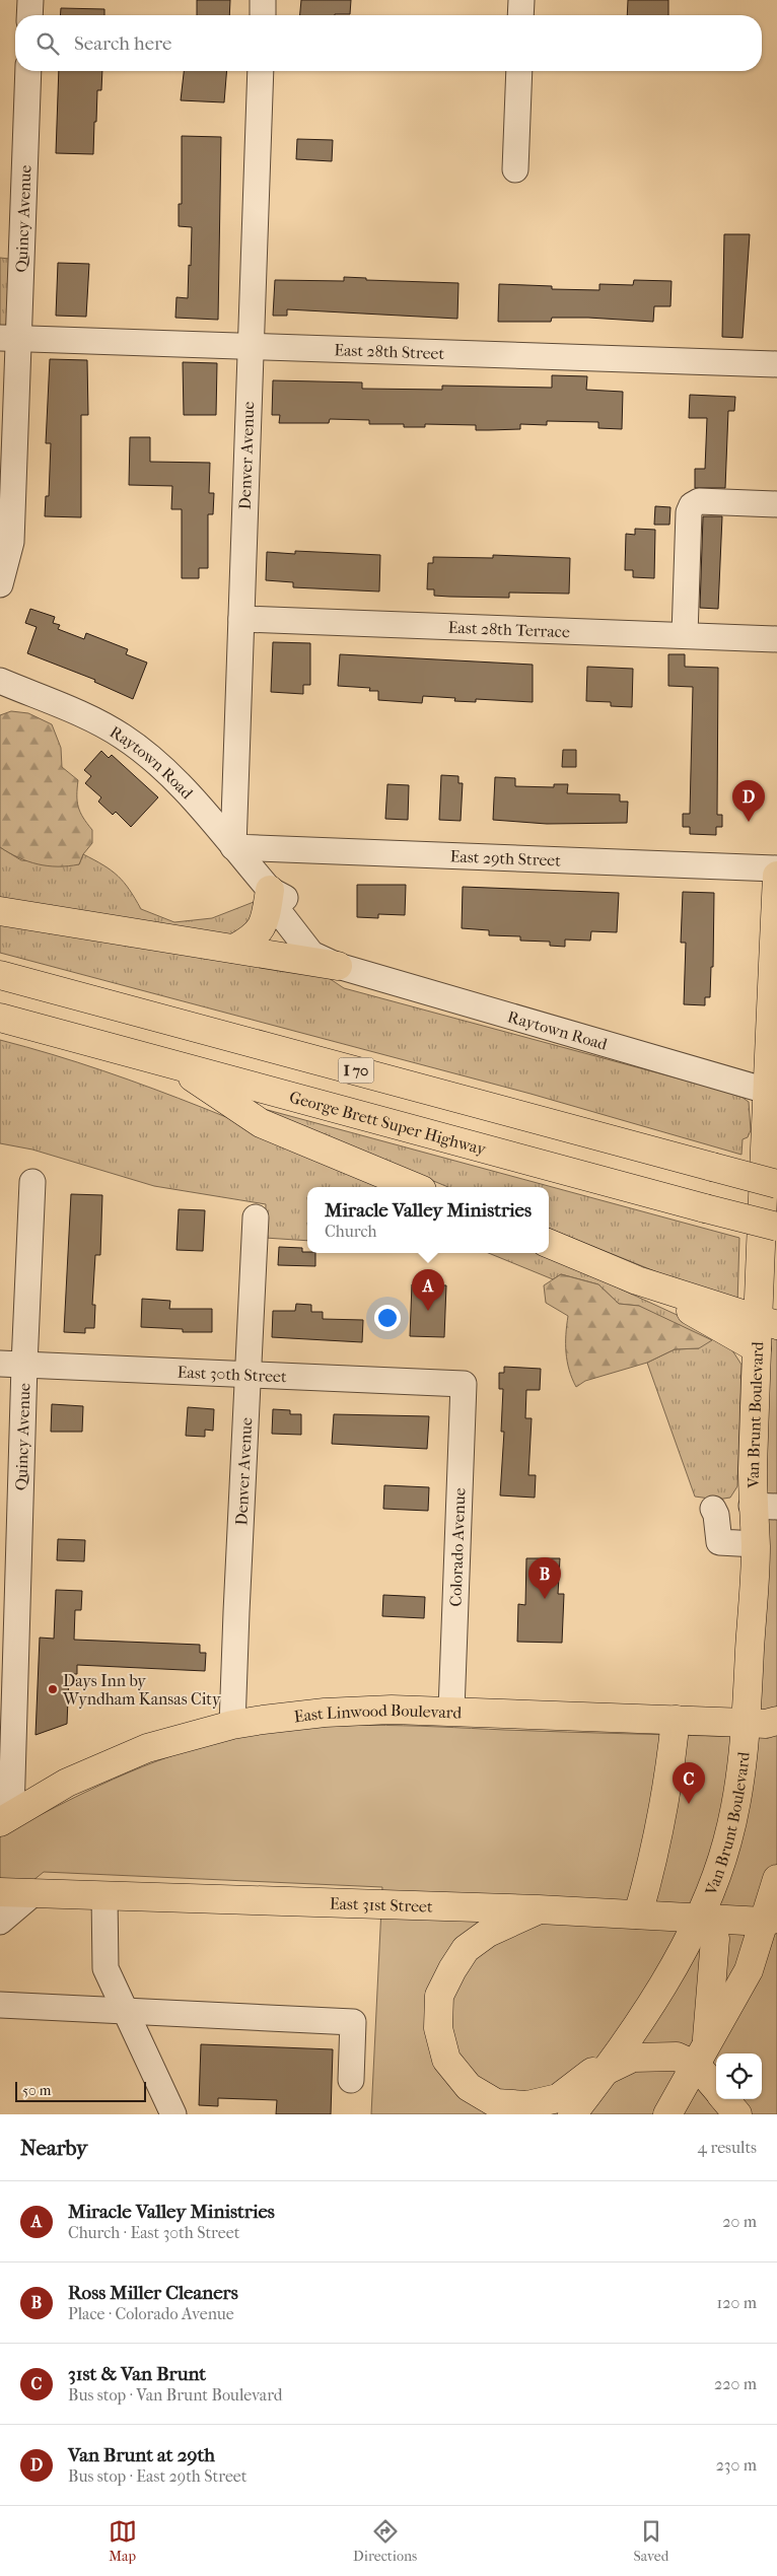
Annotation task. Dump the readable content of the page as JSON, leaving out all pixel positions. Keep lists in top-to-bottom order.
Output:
{
  "streets": {
    "main road": [
      "I 70",
      "George Brett Super Highway",
      "Van Brunt Boulevard",
      "East Linwood Boulevard",
      "East 31st Street"
    ],
    "street": [
      "Quincy Avenue",
      "East 28th Street",
      "Denver Avenue",
      "East 28th Terrace",
      "Raytown Road",
      "East 29th Street",
      "East 30th Street",
      "Colorado Avenue"
    ]
  },
  "crossings": [
    ["Quincy Avenue", "East 28th Street"],
    ["Quincy Avenue", "East 30th Street"],
    ["Quincy Avenue", "East Linwood Boulevard"],
    ["East 28th Street", "Denver Avenue"],
    ["Denver Avenue", "East 28th Terrace"],
    ["Denver Avenue", "Raytown Road"],
    ["Denver Avenue", "East 29th Street"],
    ["Denver Avenue", "East 30th Street"],
    ["Denver Avenue", "East Linwood Boulevard"],
    ["Raytown Road", "East 29th Street"],
    ["Raytown Road", "Van Brunt Boulevard"],
    ["East 30th Street", "Colorado Avenue"],
    ["Van Brunt Boulevard", "East Linwood Boulevard"],
    ["Van Brunt Boulevard", "East 31st Street"],
    ["Colorado Avenue", "East Linwood Boulevard"]
  ],
  "places": ["Days Inn by Wyndham Kansas City"],
  "scale_bar": "50 m",
  "page": {
    "search": "Search here",
    "pins": [
      "D",
      "A",
      "B",
      "C"
    ],
    "popup": ["Miracle Valley Ministries", "Church"],
    "scale": "50 m",
    "heading": ["Nearby", "4 results"],
    "list": [
      {
        "mark": "A",
        "name": "Miracle Valley Ministries",
        "note": "Church · East 30th Street",
        "value": "20 m"
      },
      {
        "mark": "B",
        "name": "Ross Miller Cleaners",
        "note": "Place · Colorado Avenue",
        "value": "120 m"
      },
      {
        "mark": "C",
        "name": "31st & Van Brunt",
        "note": "Bus stop · Van Brunt Boulevard",
        "value": "220 m"
      },
      {
        "mark": "D",
        "name": "Van Brunt at 29th",
        "note": "Bus stop · East 29th Street",
        "value": "230 m"
      }
    ],
    "nav": ["Map", "Directions", "Saved"]
  }
}
